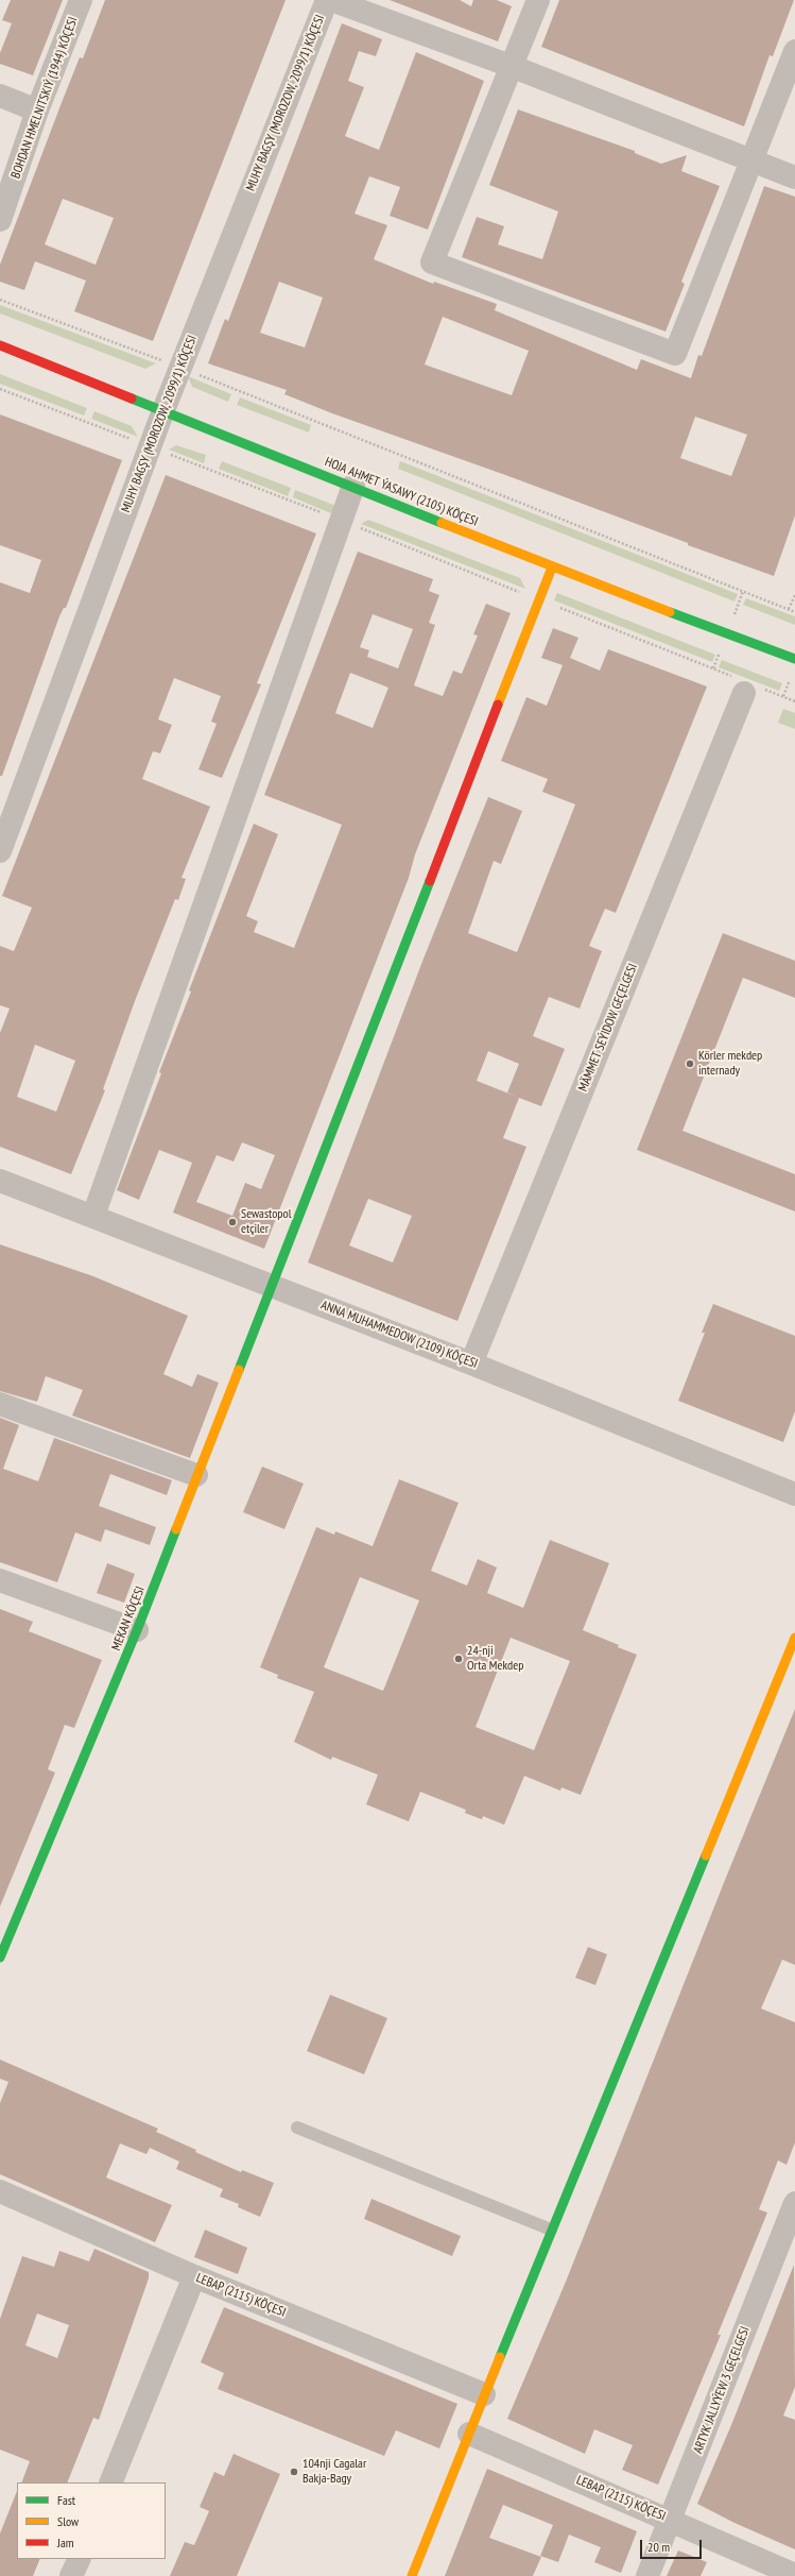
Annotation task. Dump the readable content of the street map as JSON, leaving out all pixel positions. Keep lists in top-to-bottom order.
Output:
{
  "streets": {
    "street": [
      "BOHDAN HMELNITSKIÝ (1944) KÖÇESI",
      "MUHY BAGŞY (MOROZOW, 2099/1) KÖÇESI",
      "HOJA AHMET ÝASAWY (2105) KÖÇESI",
      "MÄMMET SEÝIDOW GEÇELGESI",
      "ANNA MUHAMMEDOW (2109) KÖÇESI",
      "MEKAN KÖÇESI",
      "LEBAP (2115) KÖÇESI",
      "ARTYK JALLYÝEW 3 GEÇELGESI"
    ]
  },
  "crossings": [
    ["MUHY BAGŞY (MOROZOW, 2099/1) KÖÇESI", "HOJA AHMET ÝASAWY (2105) KÖÇESI"],
    ["HOJA AHMET ÝASAWY (2105) KÖÇESI", "MEKAN KÖÇESI"],
    ["MÄMMET SEÝIDOW GEÇELGESI", "ANNA MUHAMMEDOW (2109) KÖÇESI"],
    ["ANNA MUHAMMEDOW (2109) KÖÇESI", "MEKAN KÖÇESI"],
    ["LEBAP (2115) KÖÇESI", "ARTYK JALLYÝEW 3 GEÇELGESI"]
  ],
  "places": [
    "Körler mekdep internady",
    "Sewastopol etçiler",
    "24-nji Orta Mekdep",
    "104nji Cagalar Bakja-Bagy"
  ],
  "legend": ["Fast", "Slow", "Jam"],
  "scale_bar": "20 m"
}
